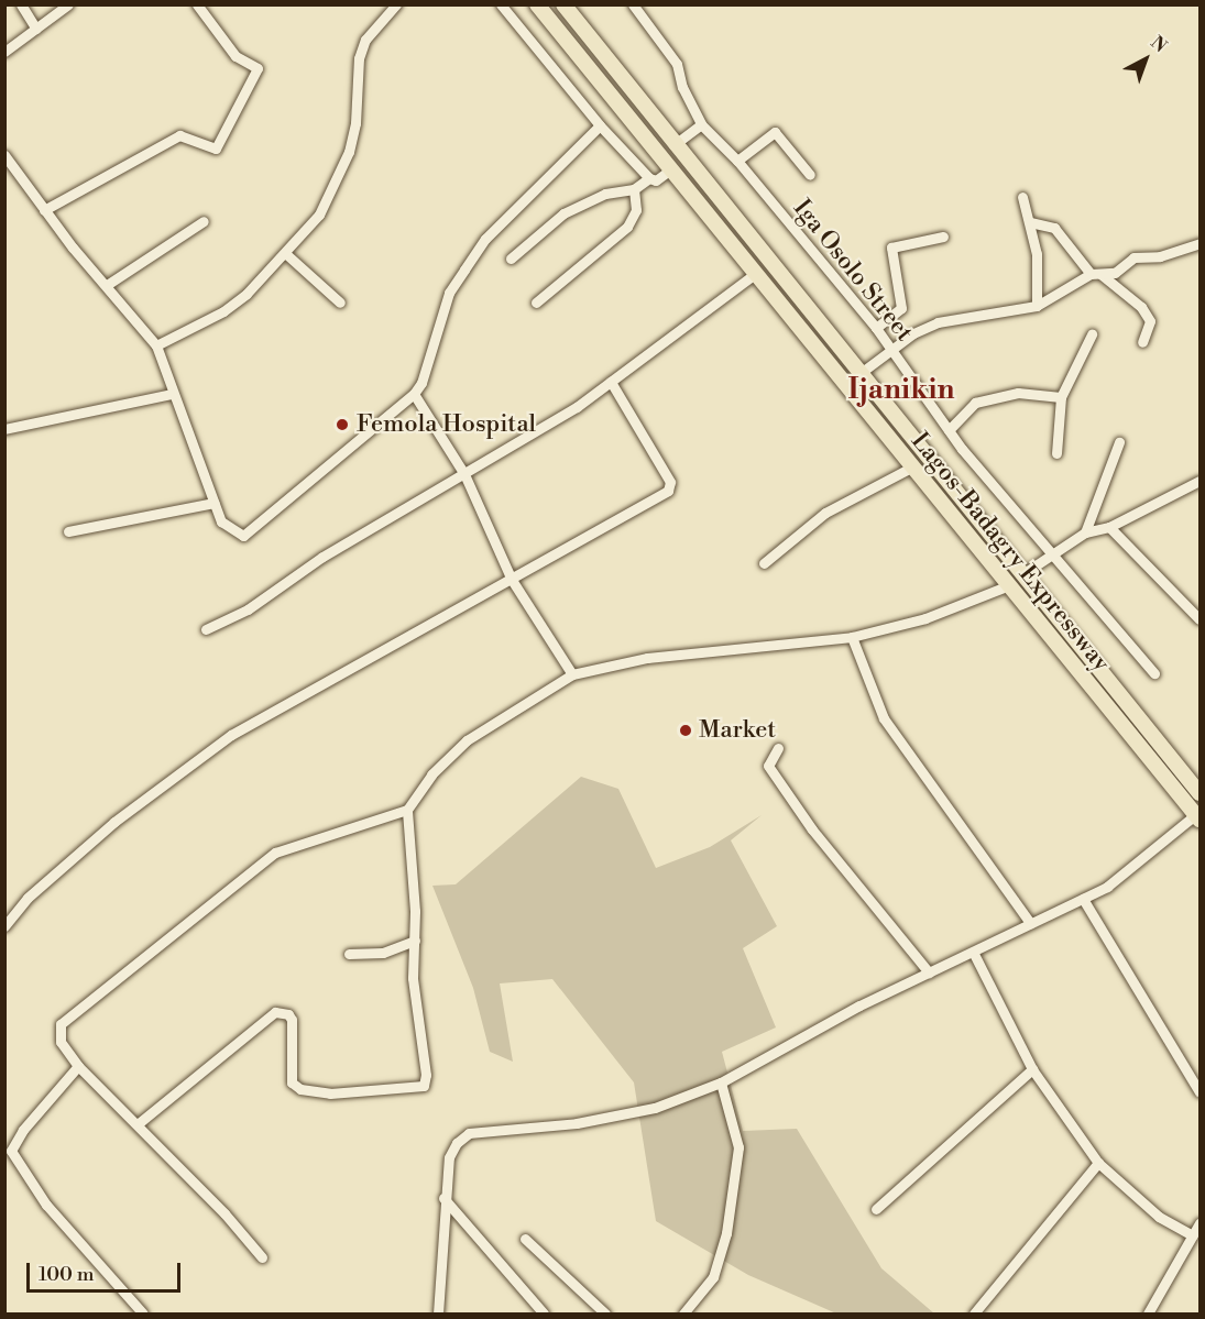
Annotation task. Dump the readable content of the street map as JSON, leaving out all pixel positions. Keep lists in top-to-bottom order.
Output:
{
  "streets": {
    "highway": ["Lagos-Badagry Expressway"],
    "street": ["Iga Osolo Street"]
  },
  "districts": ["Ijanikin"],
  "places": ["Femola Hospital", "Market"],
  "scale_bar": "100 m",
  "north": "top right"
}
